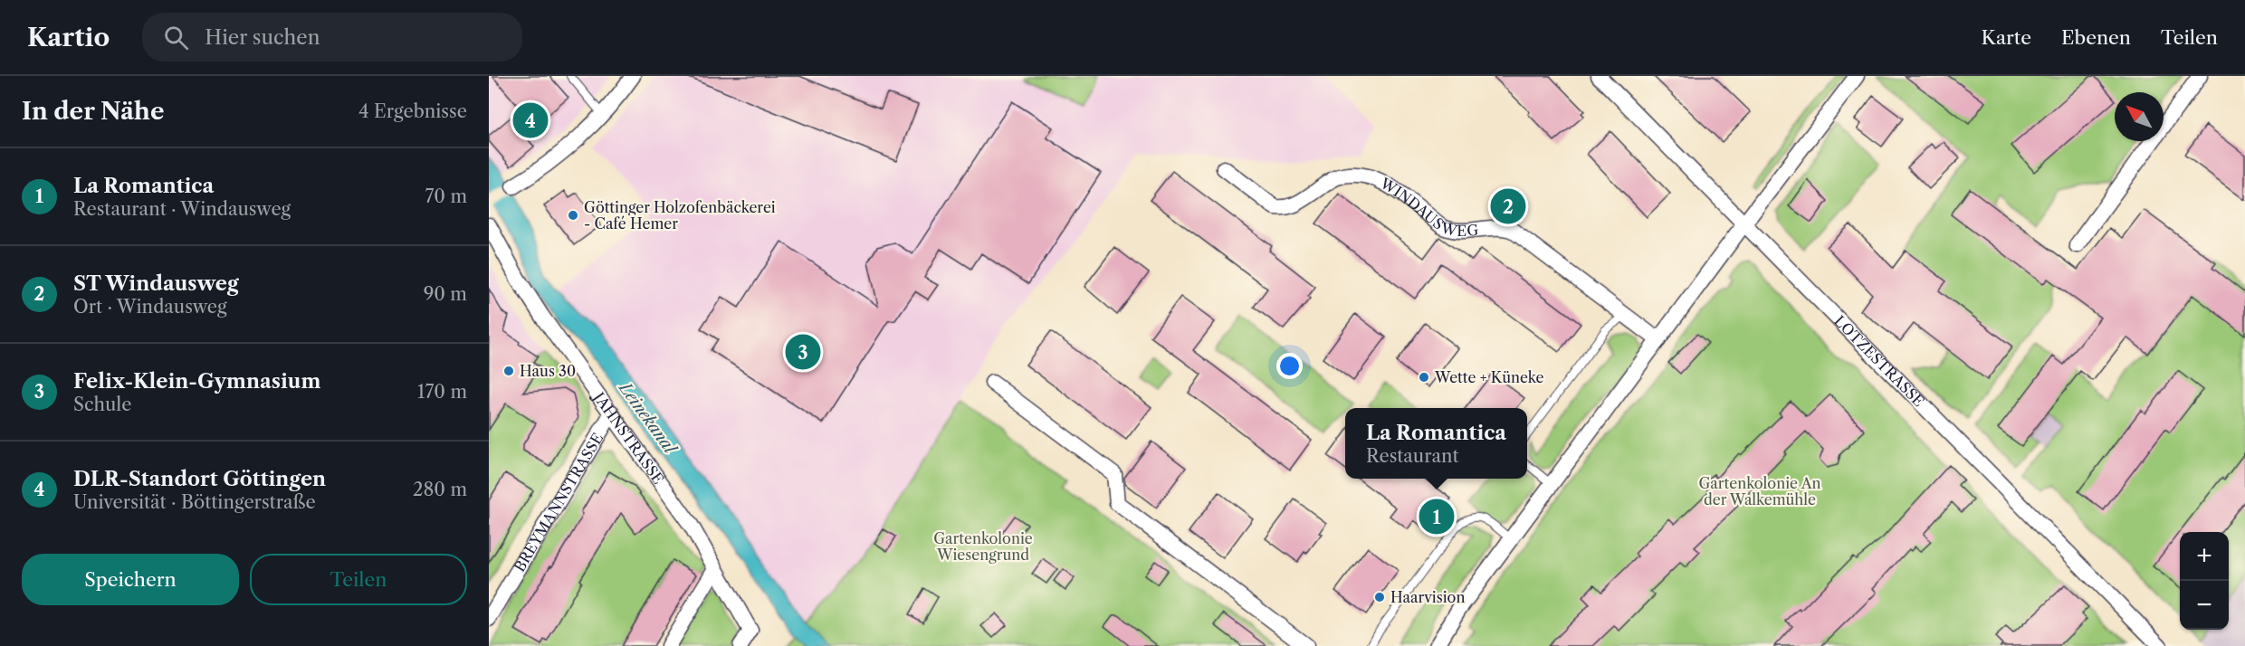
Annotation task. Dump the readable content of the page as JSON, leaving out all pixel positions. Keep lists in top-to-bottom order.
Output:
{
  "streets": {
    "street": [
      "WINDAUSWEG",
      "LOTZESTRASSE",
      "JAHNSTRASSE",
      "BREYMANNSTRASSE"
    ]
  },
  "crossings": [
    ["JAHNSTRASSE", "BREYMANNSTRASSE"]
  ],
  "water": ["Leinekanal"],
  "parks": ["Gartenkolonie An der Walkemühle", "Gartenkolonie Wiesengrund"],
  "places": [
    "Göttinger Holzofenbäckerei - Café Hemer",
    "Haus 30",
    "Wette + Küneke",
    "Haarvision"
  ],
  "north": "top left",
  "page": {
    "header": "Kartio",
    "search": "Hier suchen",
    "nav": ["Karte", "Ebenen", "Teilen"],
    "heading": ["In der Nähe", "4 Ergebnisse"],
    "pins": [
      "4",
      "2",
      "3",
      "1"
    ],
    "list": [
      {
        "mark": "1",
        "name": "La Romantica",
        "note": "Restaurant · Windausweg",
        "value": "70 m"
      },
      {
        "mark": "2",
        "name": "ST Windausweg",
        "note": "Ort · Windausweg",
        "value": "90 m"
      },
      {
        "mark": "3",
        "name": "Felix-Klein-Gymnasium",
        "note": "Schule",
        "value": "170 m"
      },
      {
        "mark": "4",
        "name": "DLR-Standort Göttingen",
        "note": "Universität · Böttingerstraße",
        "value": "280 m"
      }
    ],
    "popup": ["La Romantica", "Restaurant"],
    "map_buttons": ["+", "−"],
    "buttons": ["Speichern", "Teilen"]
  }
}
